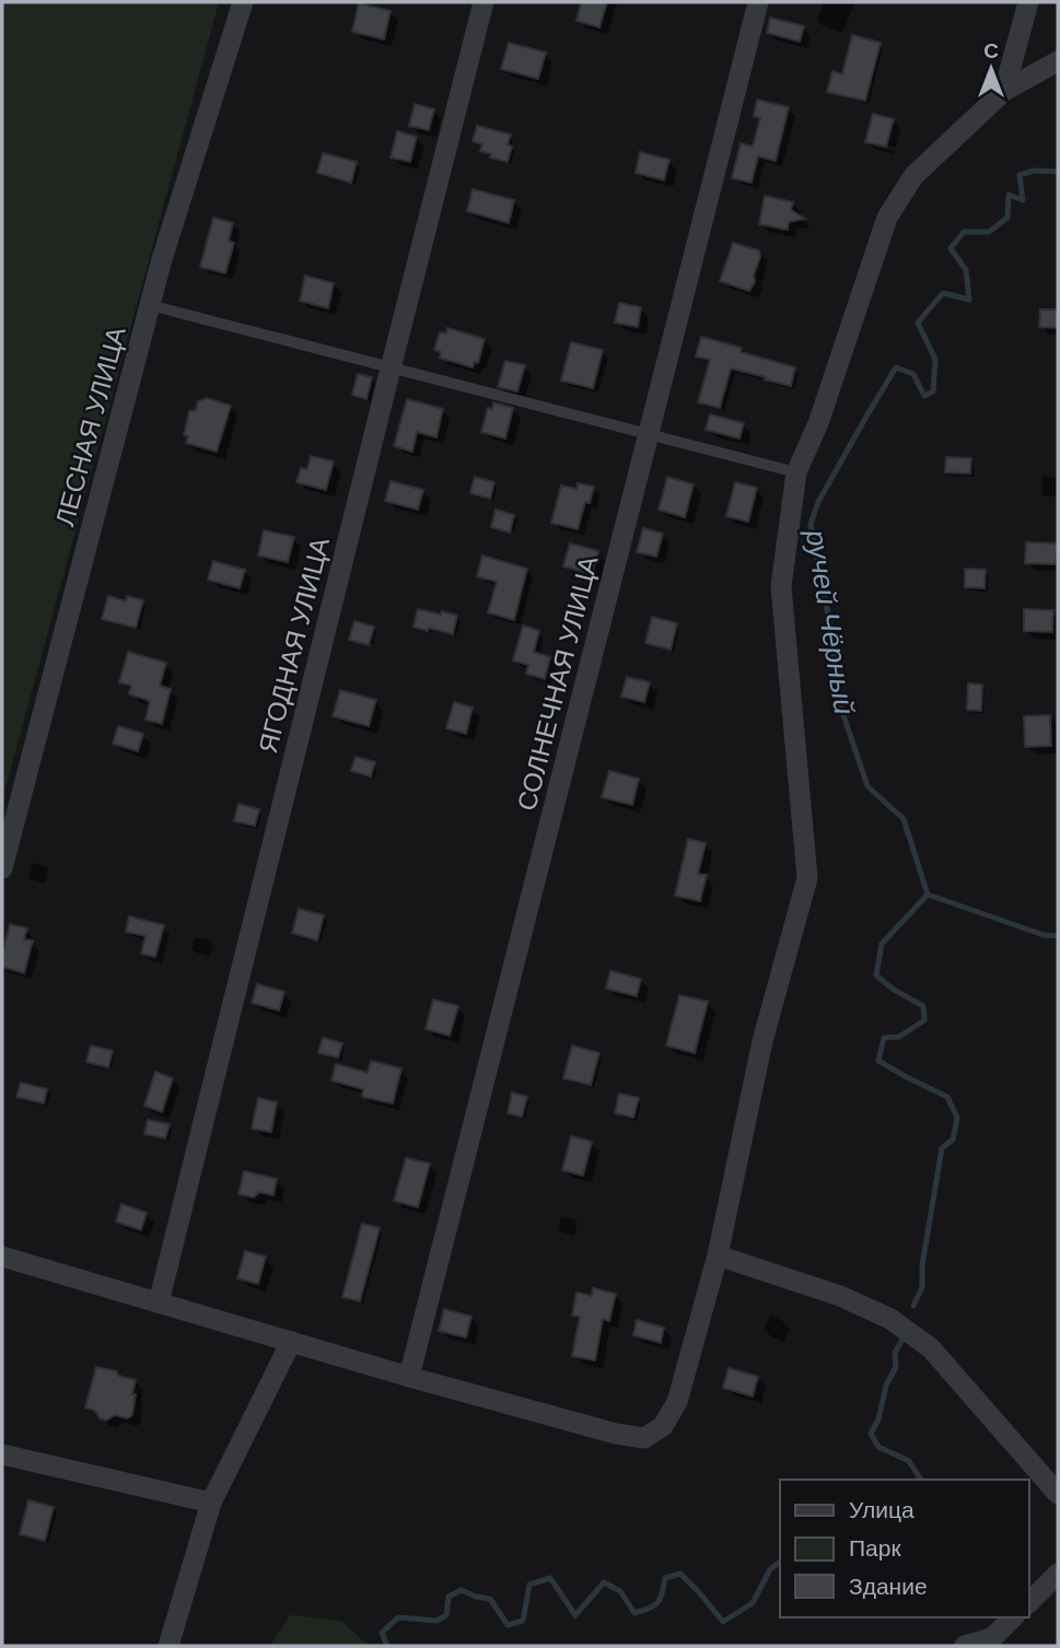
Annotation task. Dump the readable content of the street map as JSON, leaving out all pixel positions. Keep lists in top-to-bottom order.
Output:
{
  "streets": {
    "street": ["ЛЕСНАЯ УЛИЦА", "ЯГОДНАЯ УЛИЦА", "СОЛНЕЧНАЯ УЛИЦА"]
  },
  "water": ["ручей Чёрный"],
  "legend": ["Улица", "Парк", "Здание"],
  "north": "top"
}
